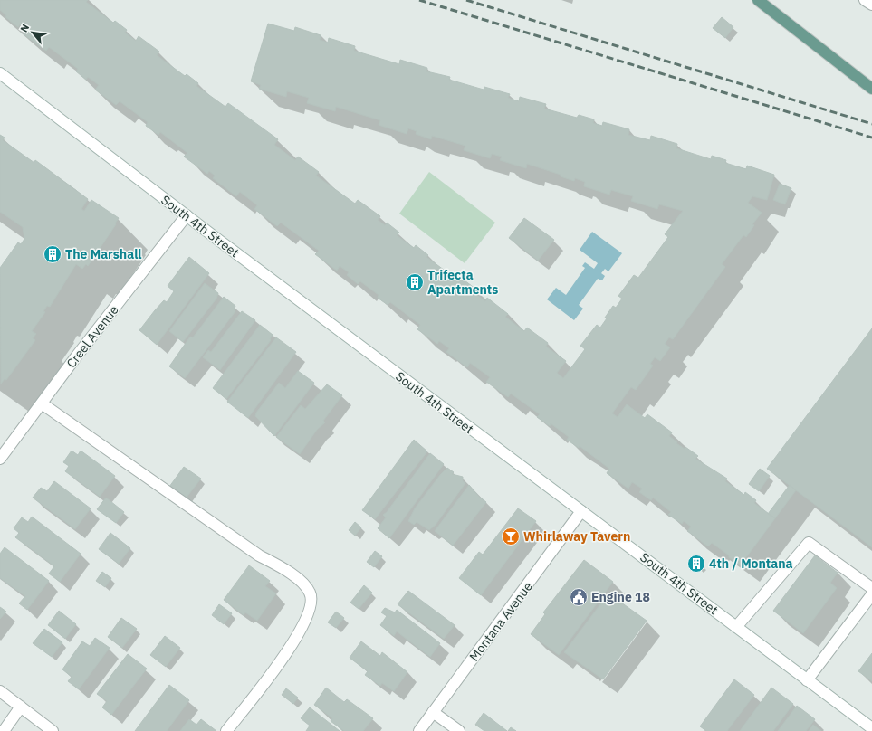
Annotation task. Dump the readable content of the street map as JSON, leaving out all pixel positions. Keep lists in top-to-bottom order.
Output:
{
  "streets": {
    "main road": ["South 4th Street", "Creel Avenue", "Montana Avenue"]
  },
  "crossings": [
    ["South 4th Street", "Creel Avenue"],
    ["South 4th Street", "Montana Avenue"]
  ],
  "places": {
    "building": ["The Marshall", "Trifecta Apartments", "4th / Montana"],
    "bar": ["Whirlaway Tavern"],
    "public building": ["Engine 18"]
  },
  "north": "top left"
}
